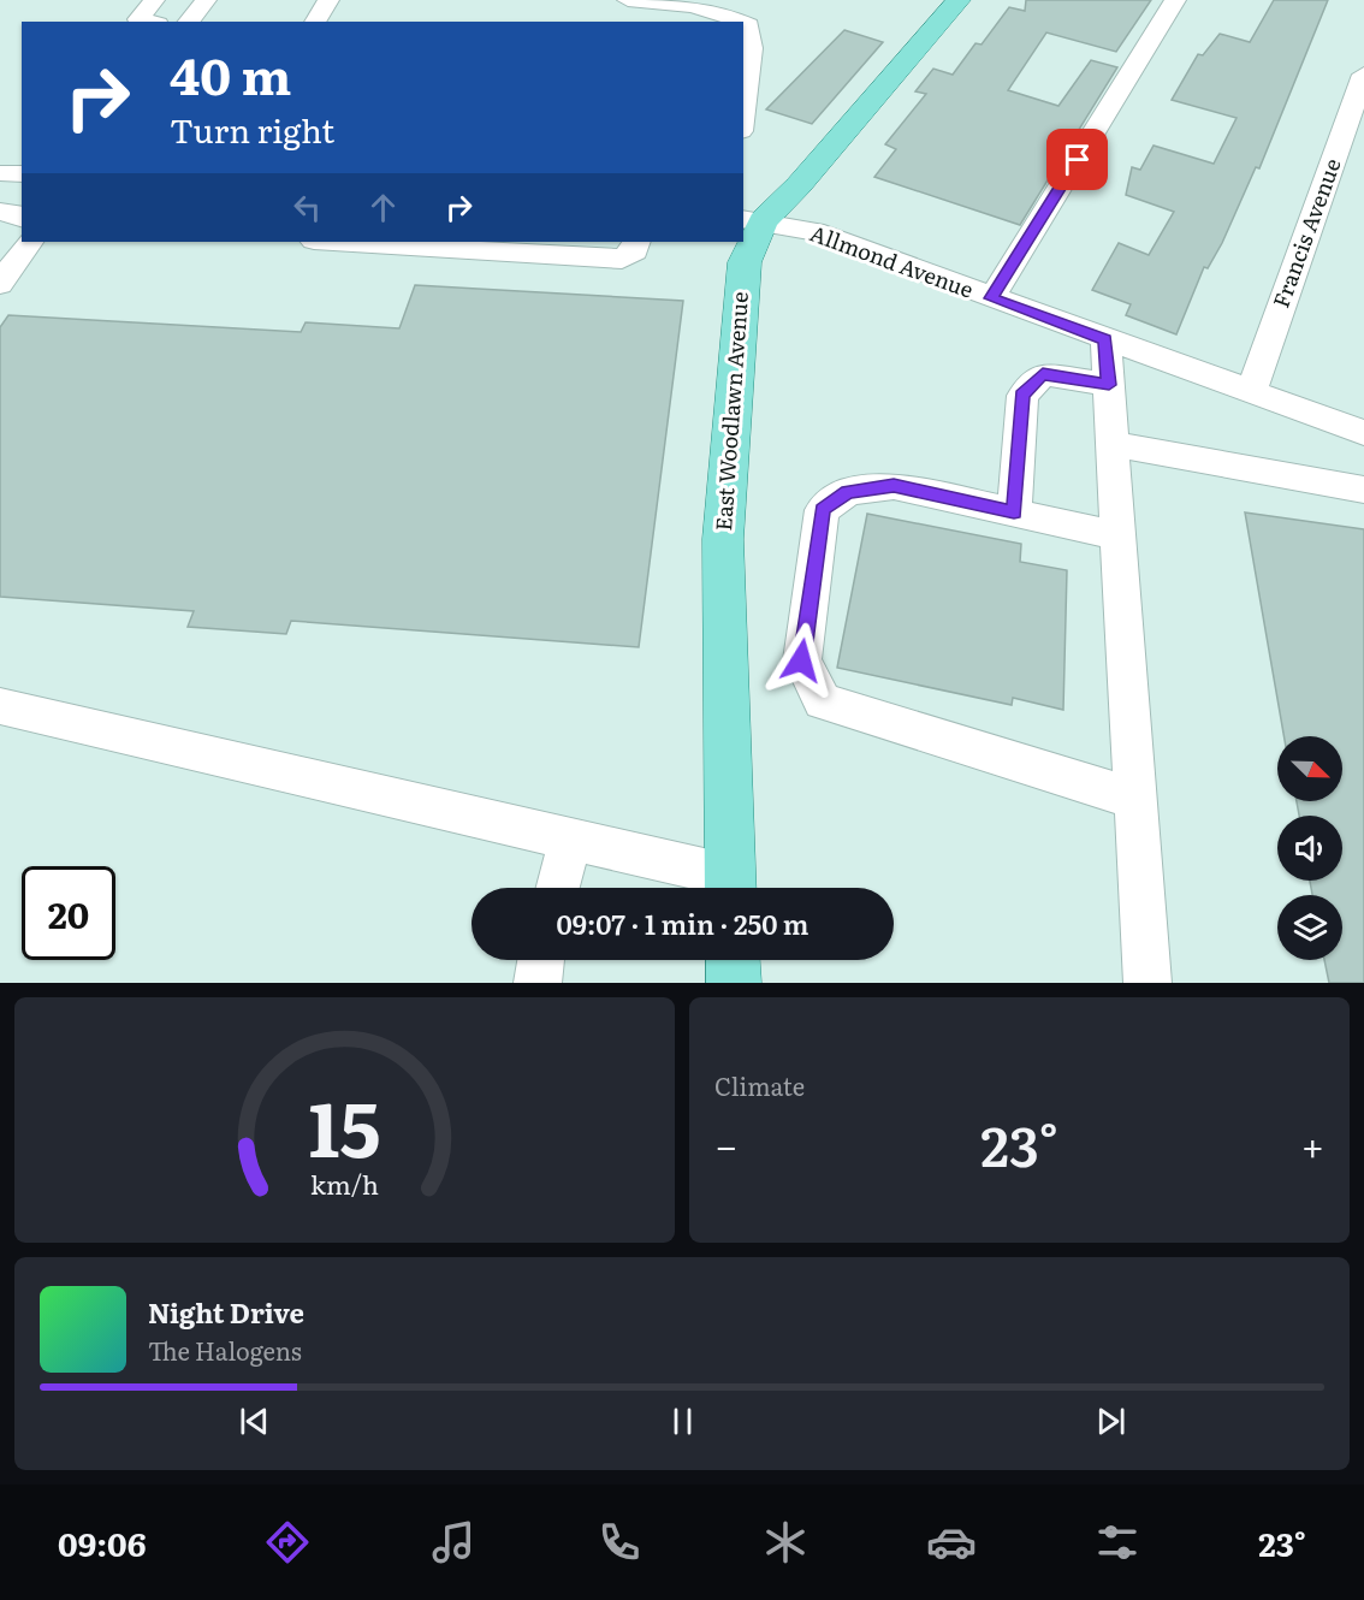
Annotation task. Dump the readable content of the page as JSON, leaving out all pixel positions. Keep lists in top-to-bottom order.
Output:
{
  "streets": {
    "main road": ["East Woodlawn Avenue"],
    "street": ["Francis Avenue", "Allmond Avenue"]
  },
  "crossings": [
    ["Francis Avenue", "Allmond Avenue"],
    ["Allmond Avenue", "East Woodlawn Avenue"]
  ],
  "north": "bottom right",
  "page": {
    "turn": ["40 m", "Turn right"],
    "limit": "20",
    "trip": "09:07 · 1 min · 250 m",
    "tile": "Climate",
    "heat": ["−", "23°", "+"],
    "song": ["Night Drive", "The Halogens"],
    "tabs": ["09:06", "23°"],
    "gauge": ["15", "km/h"]
  }
}
